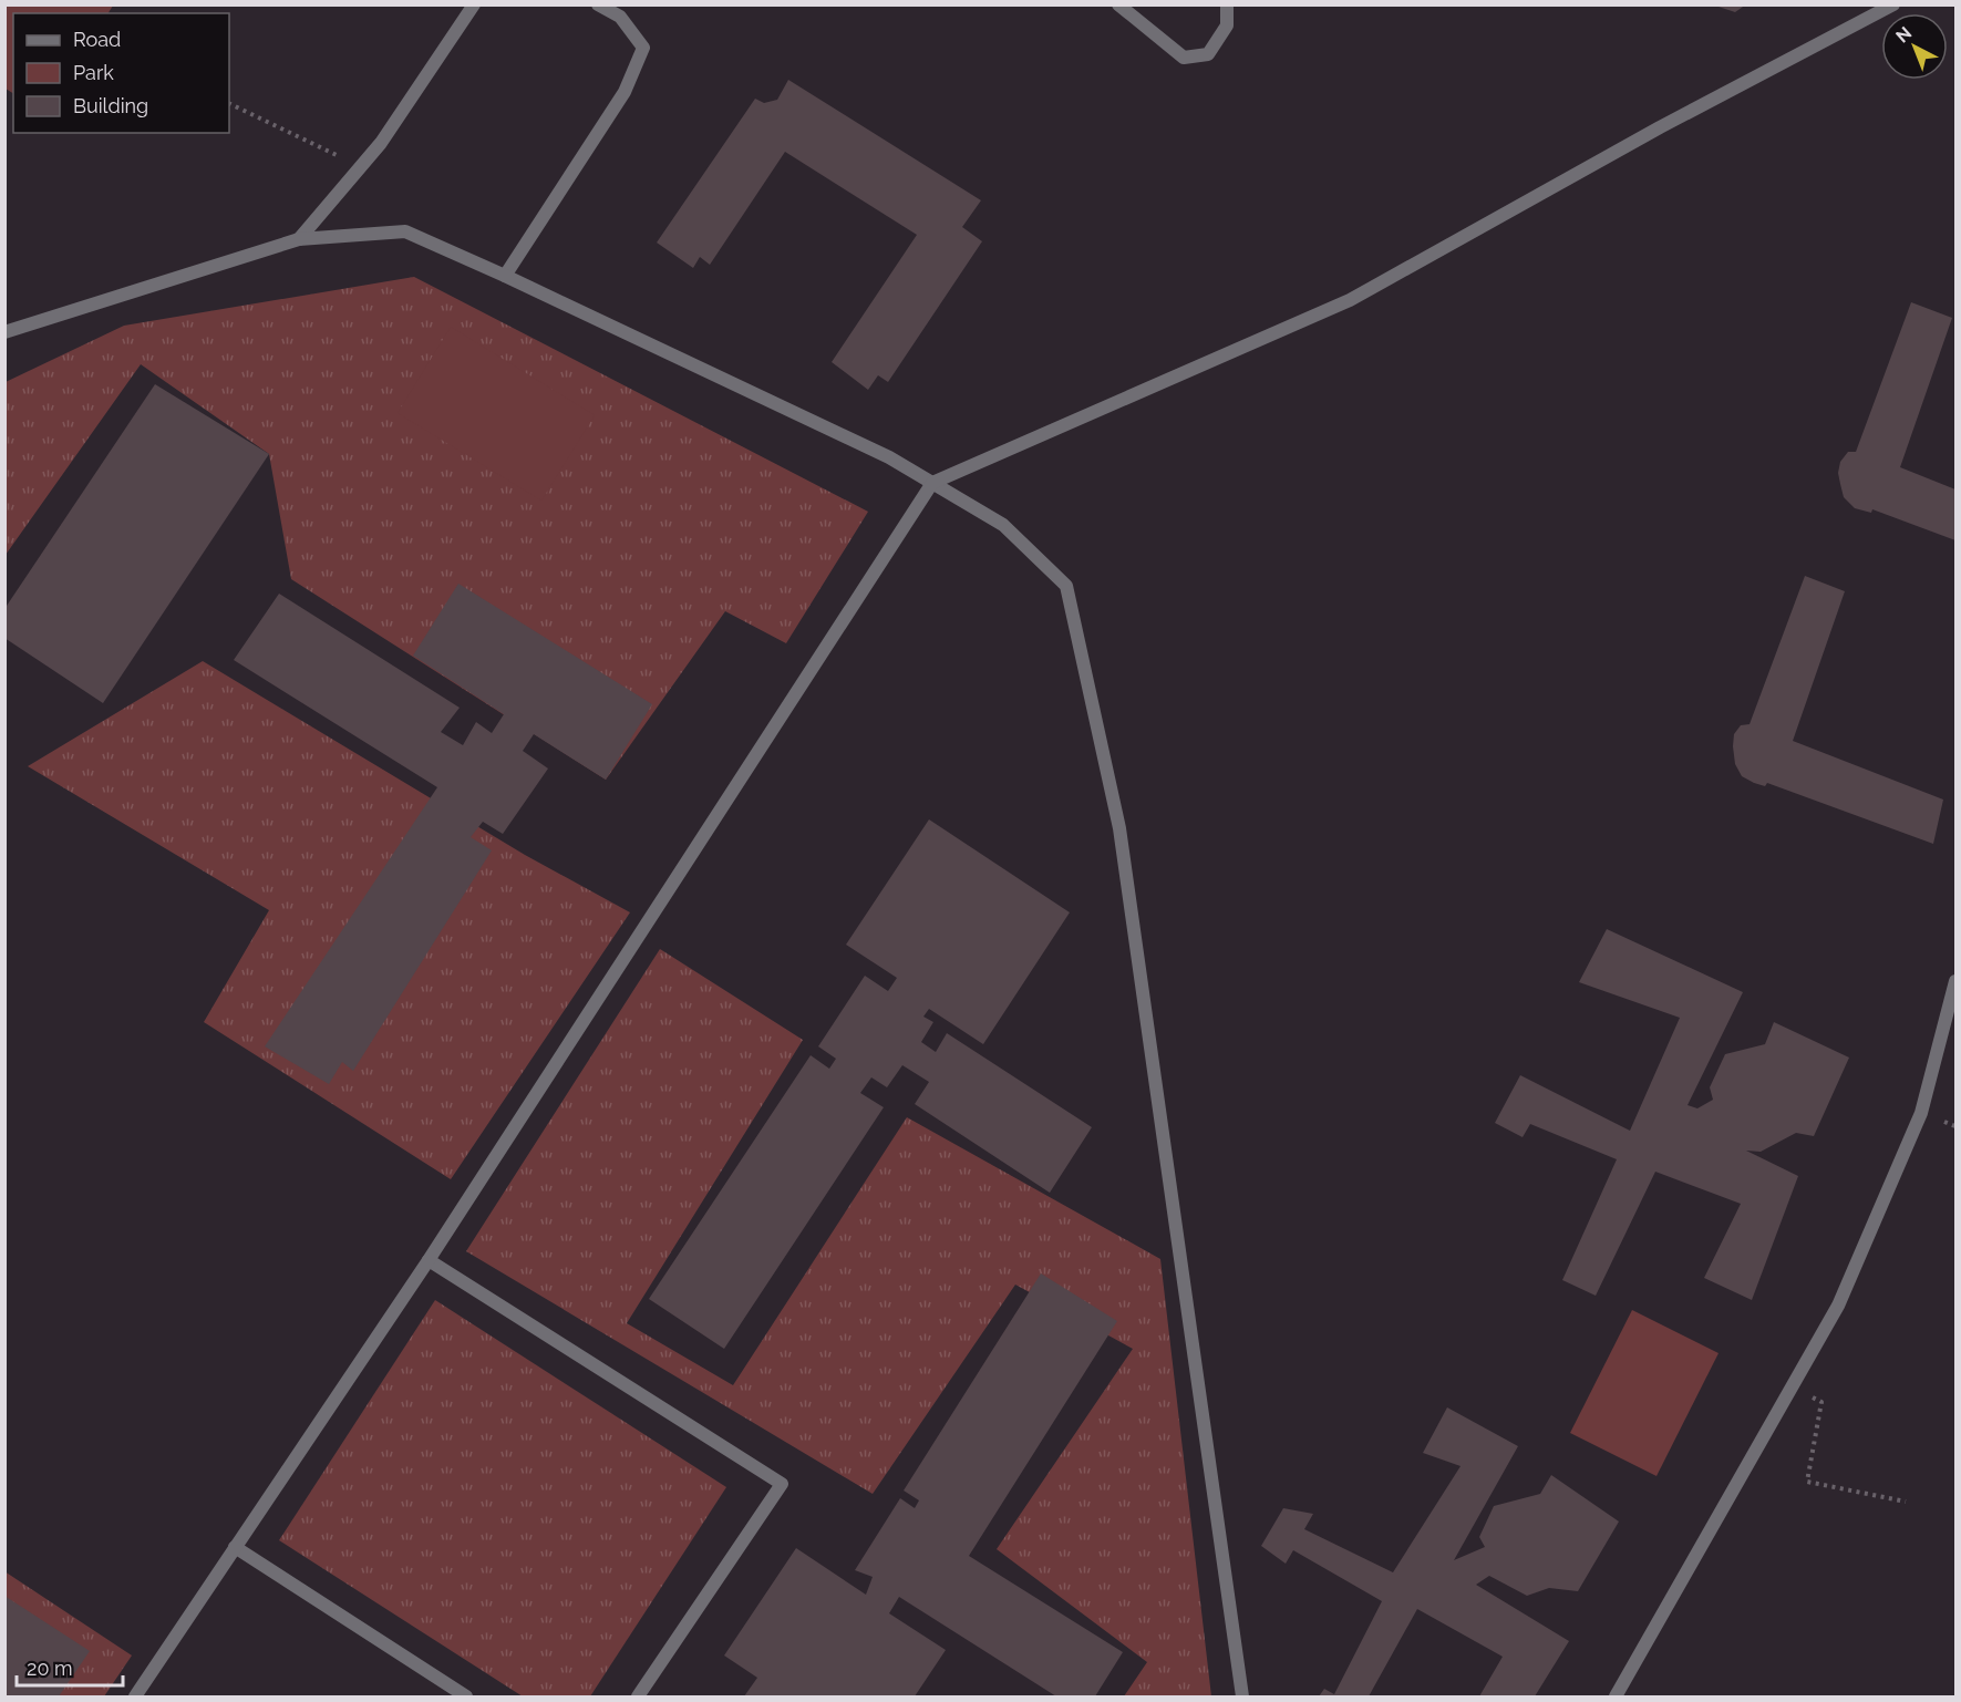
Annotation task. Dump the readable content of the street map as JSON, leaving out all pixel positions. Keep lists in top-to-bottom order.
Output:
{
  "legend": ["Road", "Park", "Building"],
  "scale_bar": "20 m",
  "north": "top left"
}
